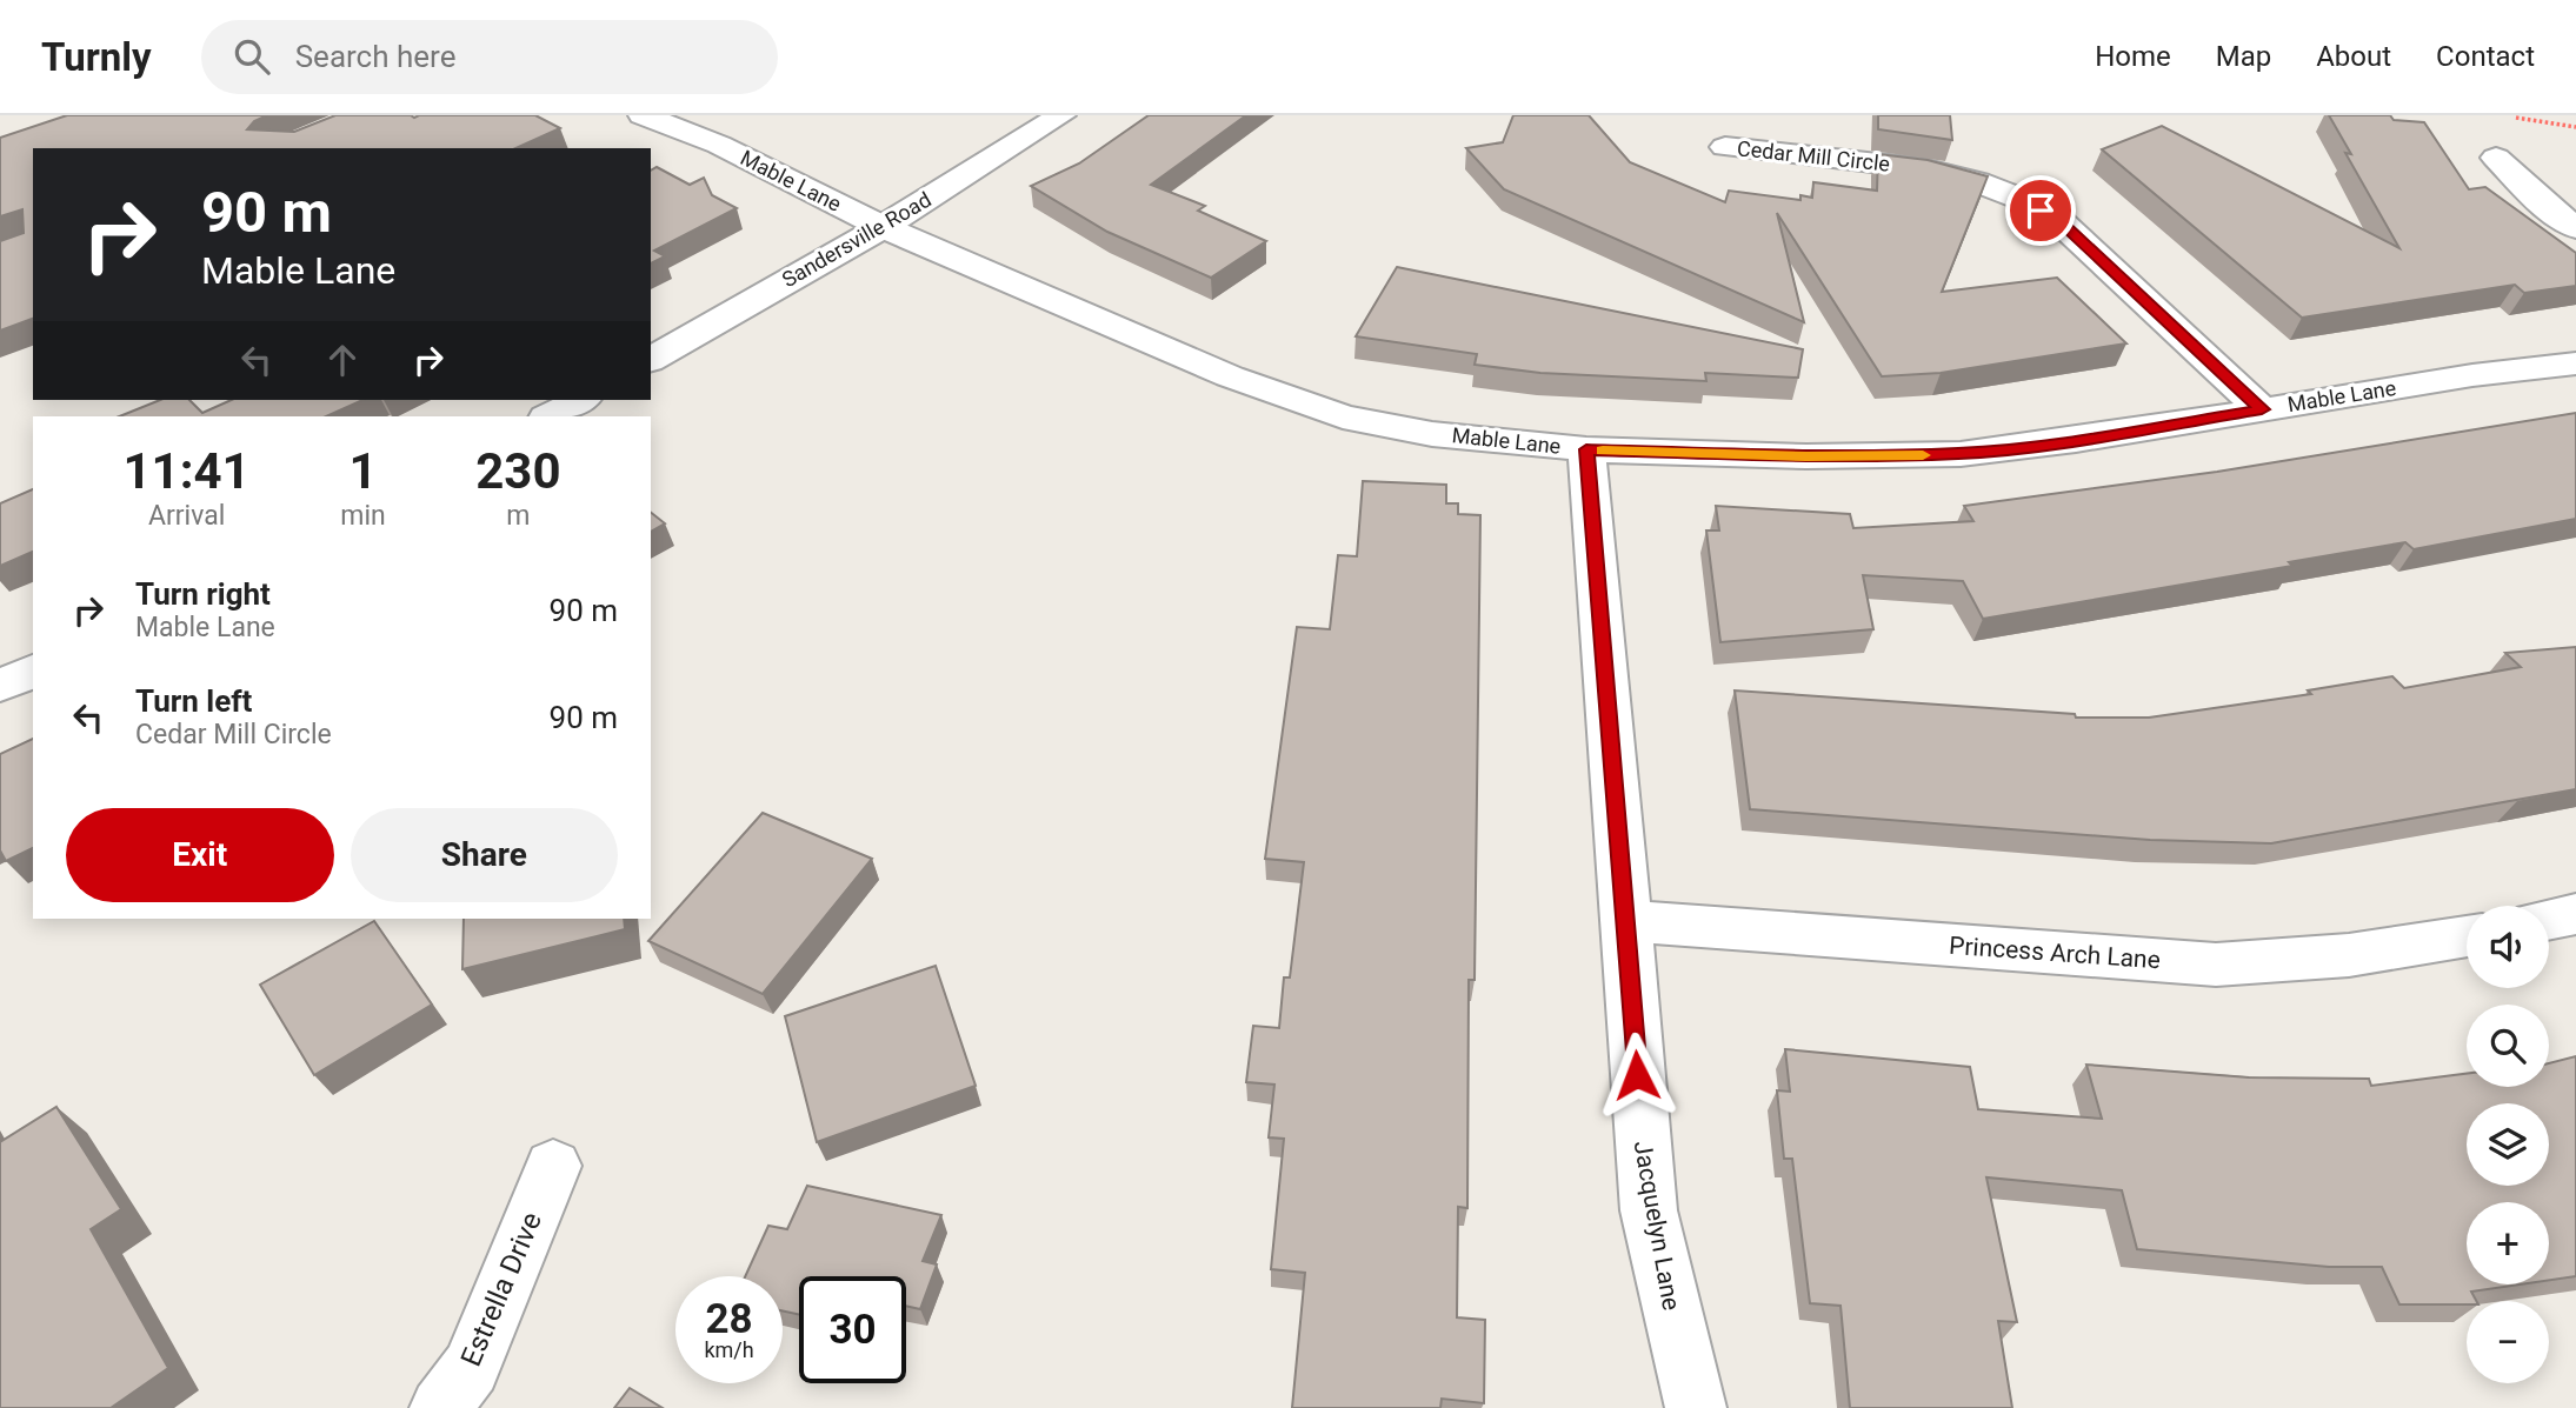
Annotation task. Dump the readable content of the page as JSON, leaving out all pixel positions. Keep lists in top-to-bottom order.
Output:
{
  "streets": {
    "street": [
      "Cedar Mill Circle",
      "Mable Lane",
      "Sandersville Road",
      "Princess Arch Lane",
      "Jacquelyn Lane",
      "Estrella Drive"
    ]
  },
  "crossings": [
    ["Cedar Mill Circle", "Mable Lane"],
    ["Mable Lane", "Sandersville Road"],
    ["Mable Lane", "Jacquelyn Lane"],
    ["Princess Arch Lane", "Jacquelyn Lane"]
  ],
  "page": {
    "header": "Turnly",
    "search": "Search here",
    "nav": [
      "Home",
      "Map",
      "About",
      "Contact"
    ],
    "turn": ["90 m", "Mable Lane"],
    "eta": [
      "11:41",
      "Arrival",
      "1",
      "min",
      "230",
      "m"
    ],
    "list": [
      {
        "name": "Turn right",
        "note": "Mable Lane",
        "value": "90 m"
      },
      {
        "name": "Turn left",
        "note": "Cedar Mill Circle",
        "value": "90 m"
      }
    ],
    "buttons": ["Exit", "Share"],
    "map_buttons": ["+", "−"],
    "speed": "28 km/h",
    "limit": "30"
  }
}
